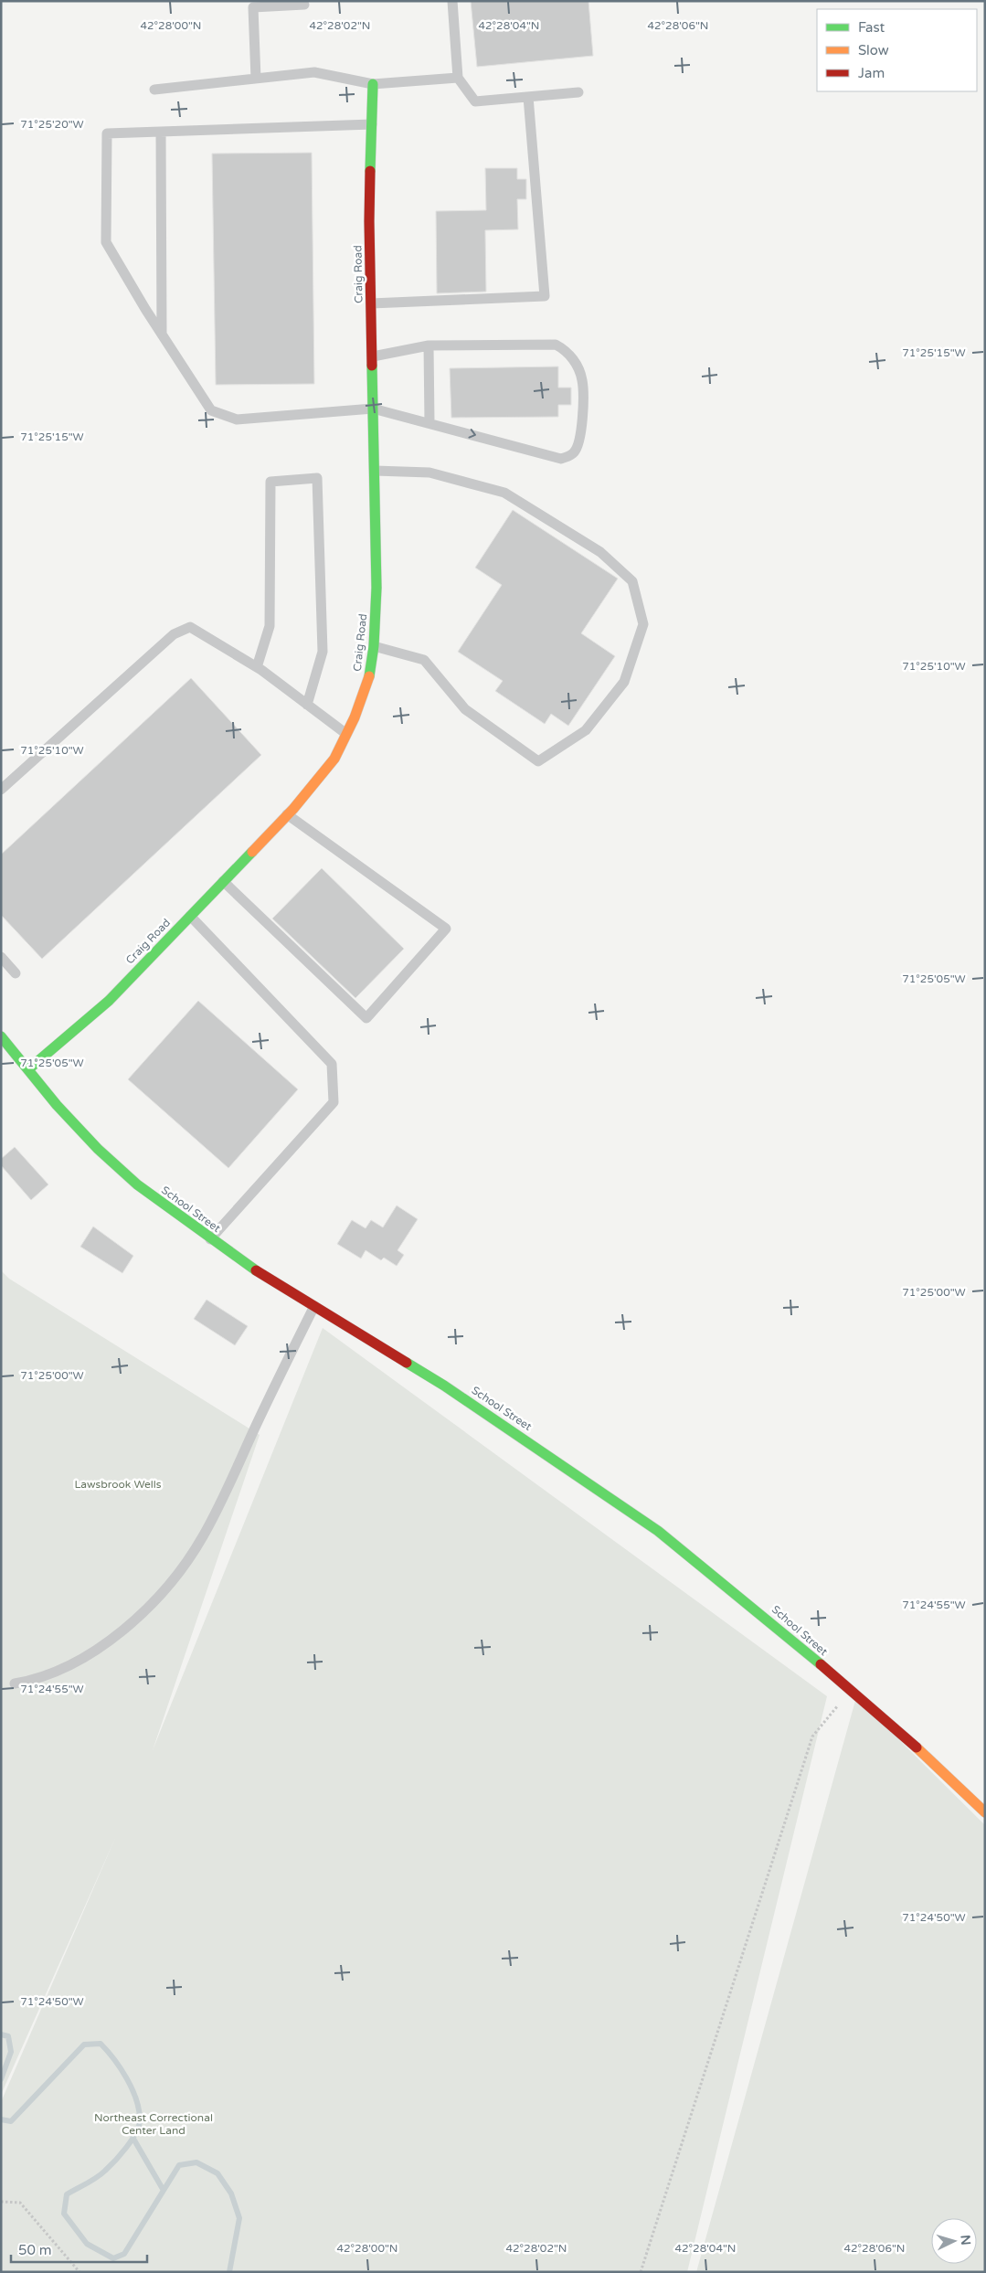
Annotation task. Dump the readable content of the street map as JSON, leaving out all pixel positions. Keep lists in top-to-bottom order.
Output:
{
  "streets": {
    "street": ["Craig Road", "School Street"]
  },
  "crossings": [
    ["Craig Road", "School Street"]
  ],
  "parks": ["Lawsbrook Wells", "Northeast Correctional Center Land"],
  "legend": ["Fast", "Slow", "Jam"],
  "scale_bar": "50 m",
  "north": "right",
  "coordinates": [
    "42°28'00\"N",
    "42°28'02\"N",
    "42°28'04\"N",
    "42°28'06\"N",
    "71°25'20\"W",
    "71°25'15\"W",
    "71°25'10\"W",
    "71°25'05\"W",
    "71°25'00\"W",
    "71°24'55\"W",
    "71°24'50\"W"
  ]
}
